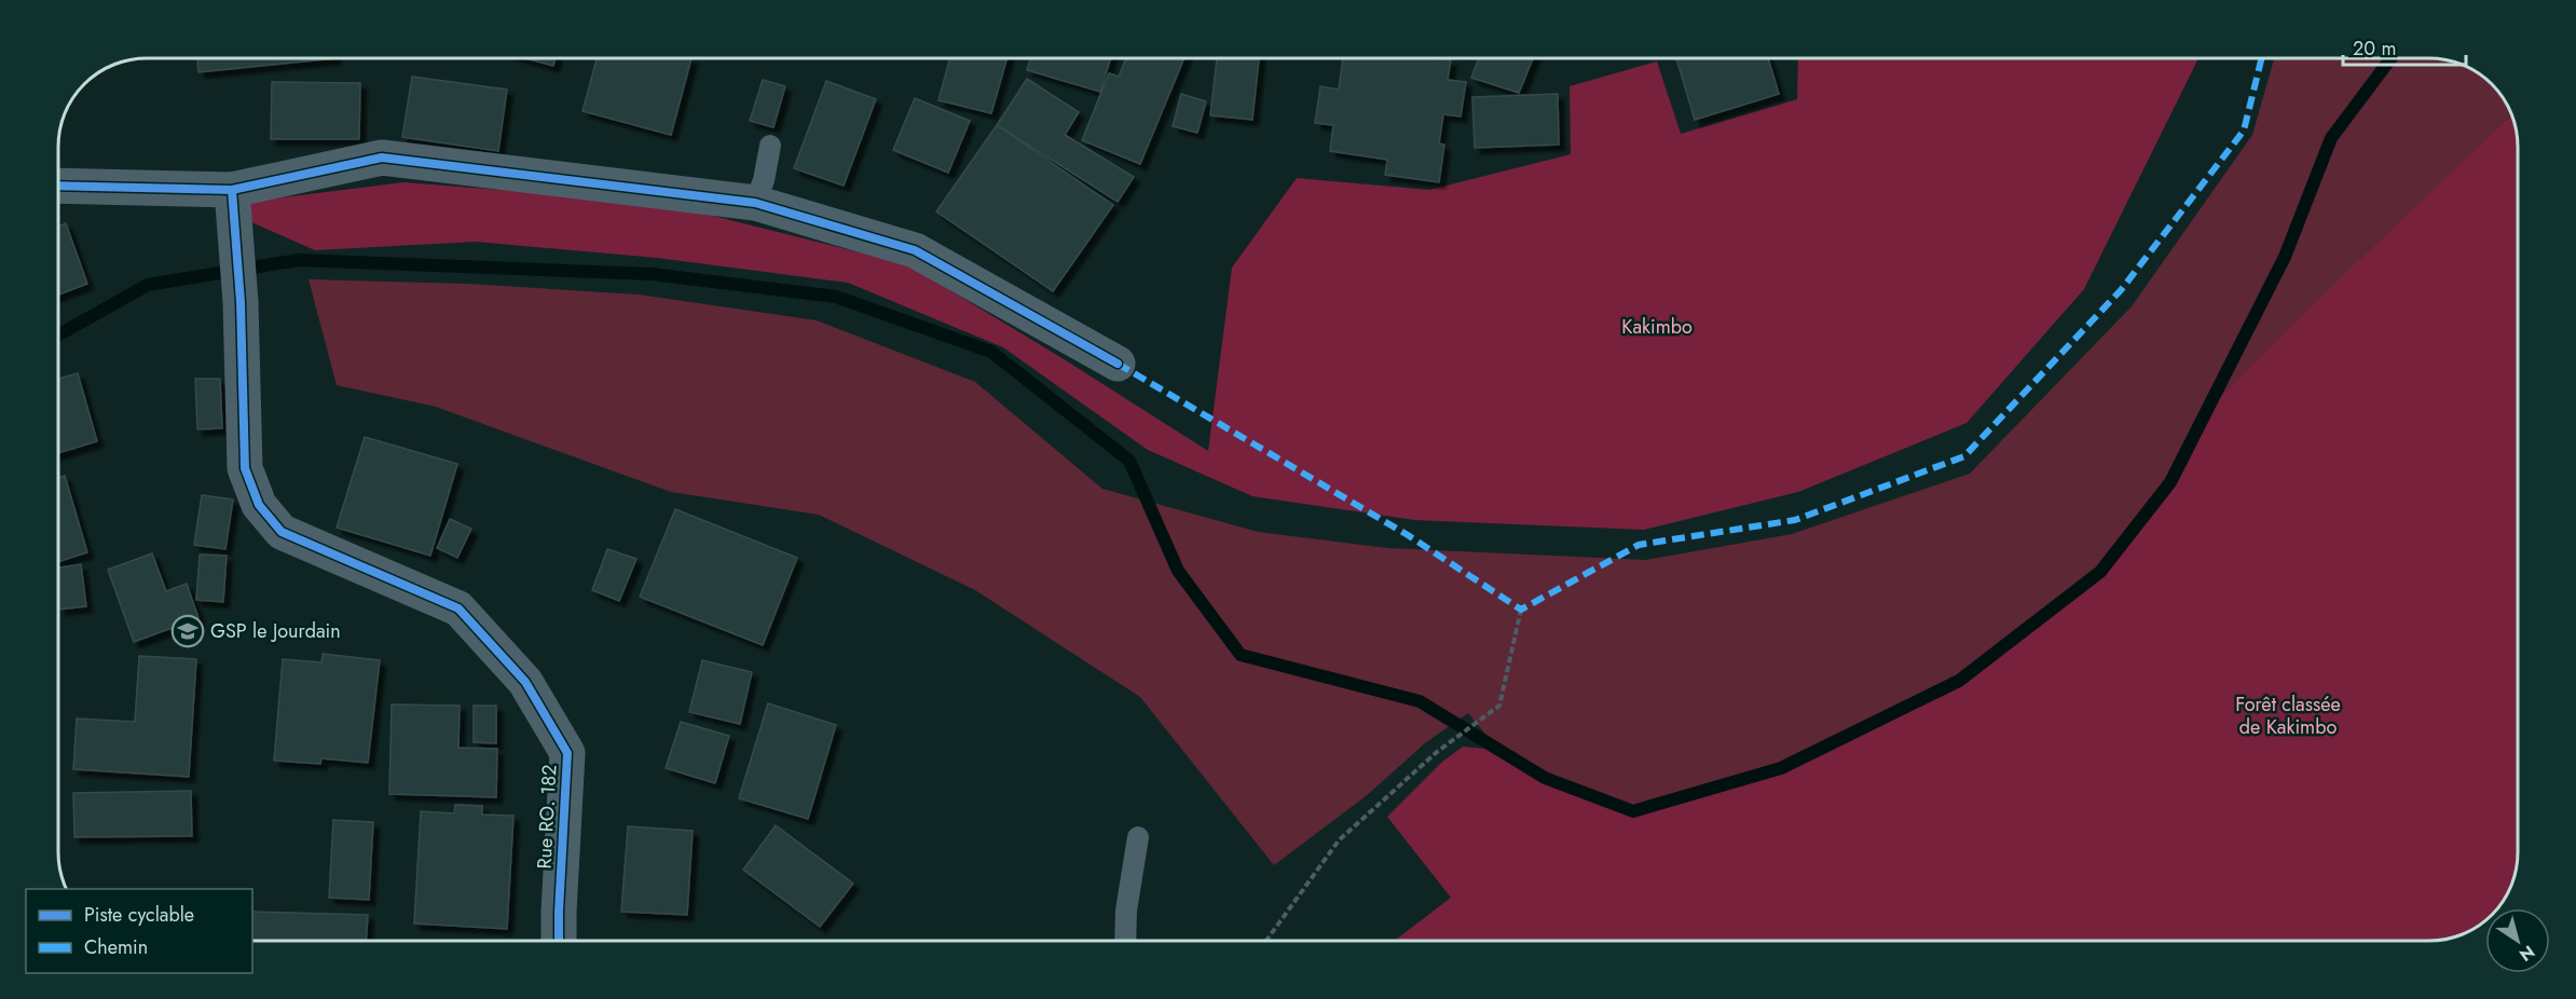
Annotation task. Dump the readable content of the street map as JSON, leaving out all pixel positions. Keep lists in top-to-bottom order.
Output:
{
  "streets": {
    "street": ["Rue RO. 182"]
  },
  "parks": ["Kakimbo", "Forêt classée de Kakimbo"],
  "places": {
    "school or university": ["GSP le Jourdain"]
  },
  "legend": ["Piste cyclable", "Chemin"],
  "scale_bar": "20 m",
  "north": "bottom right"
}
